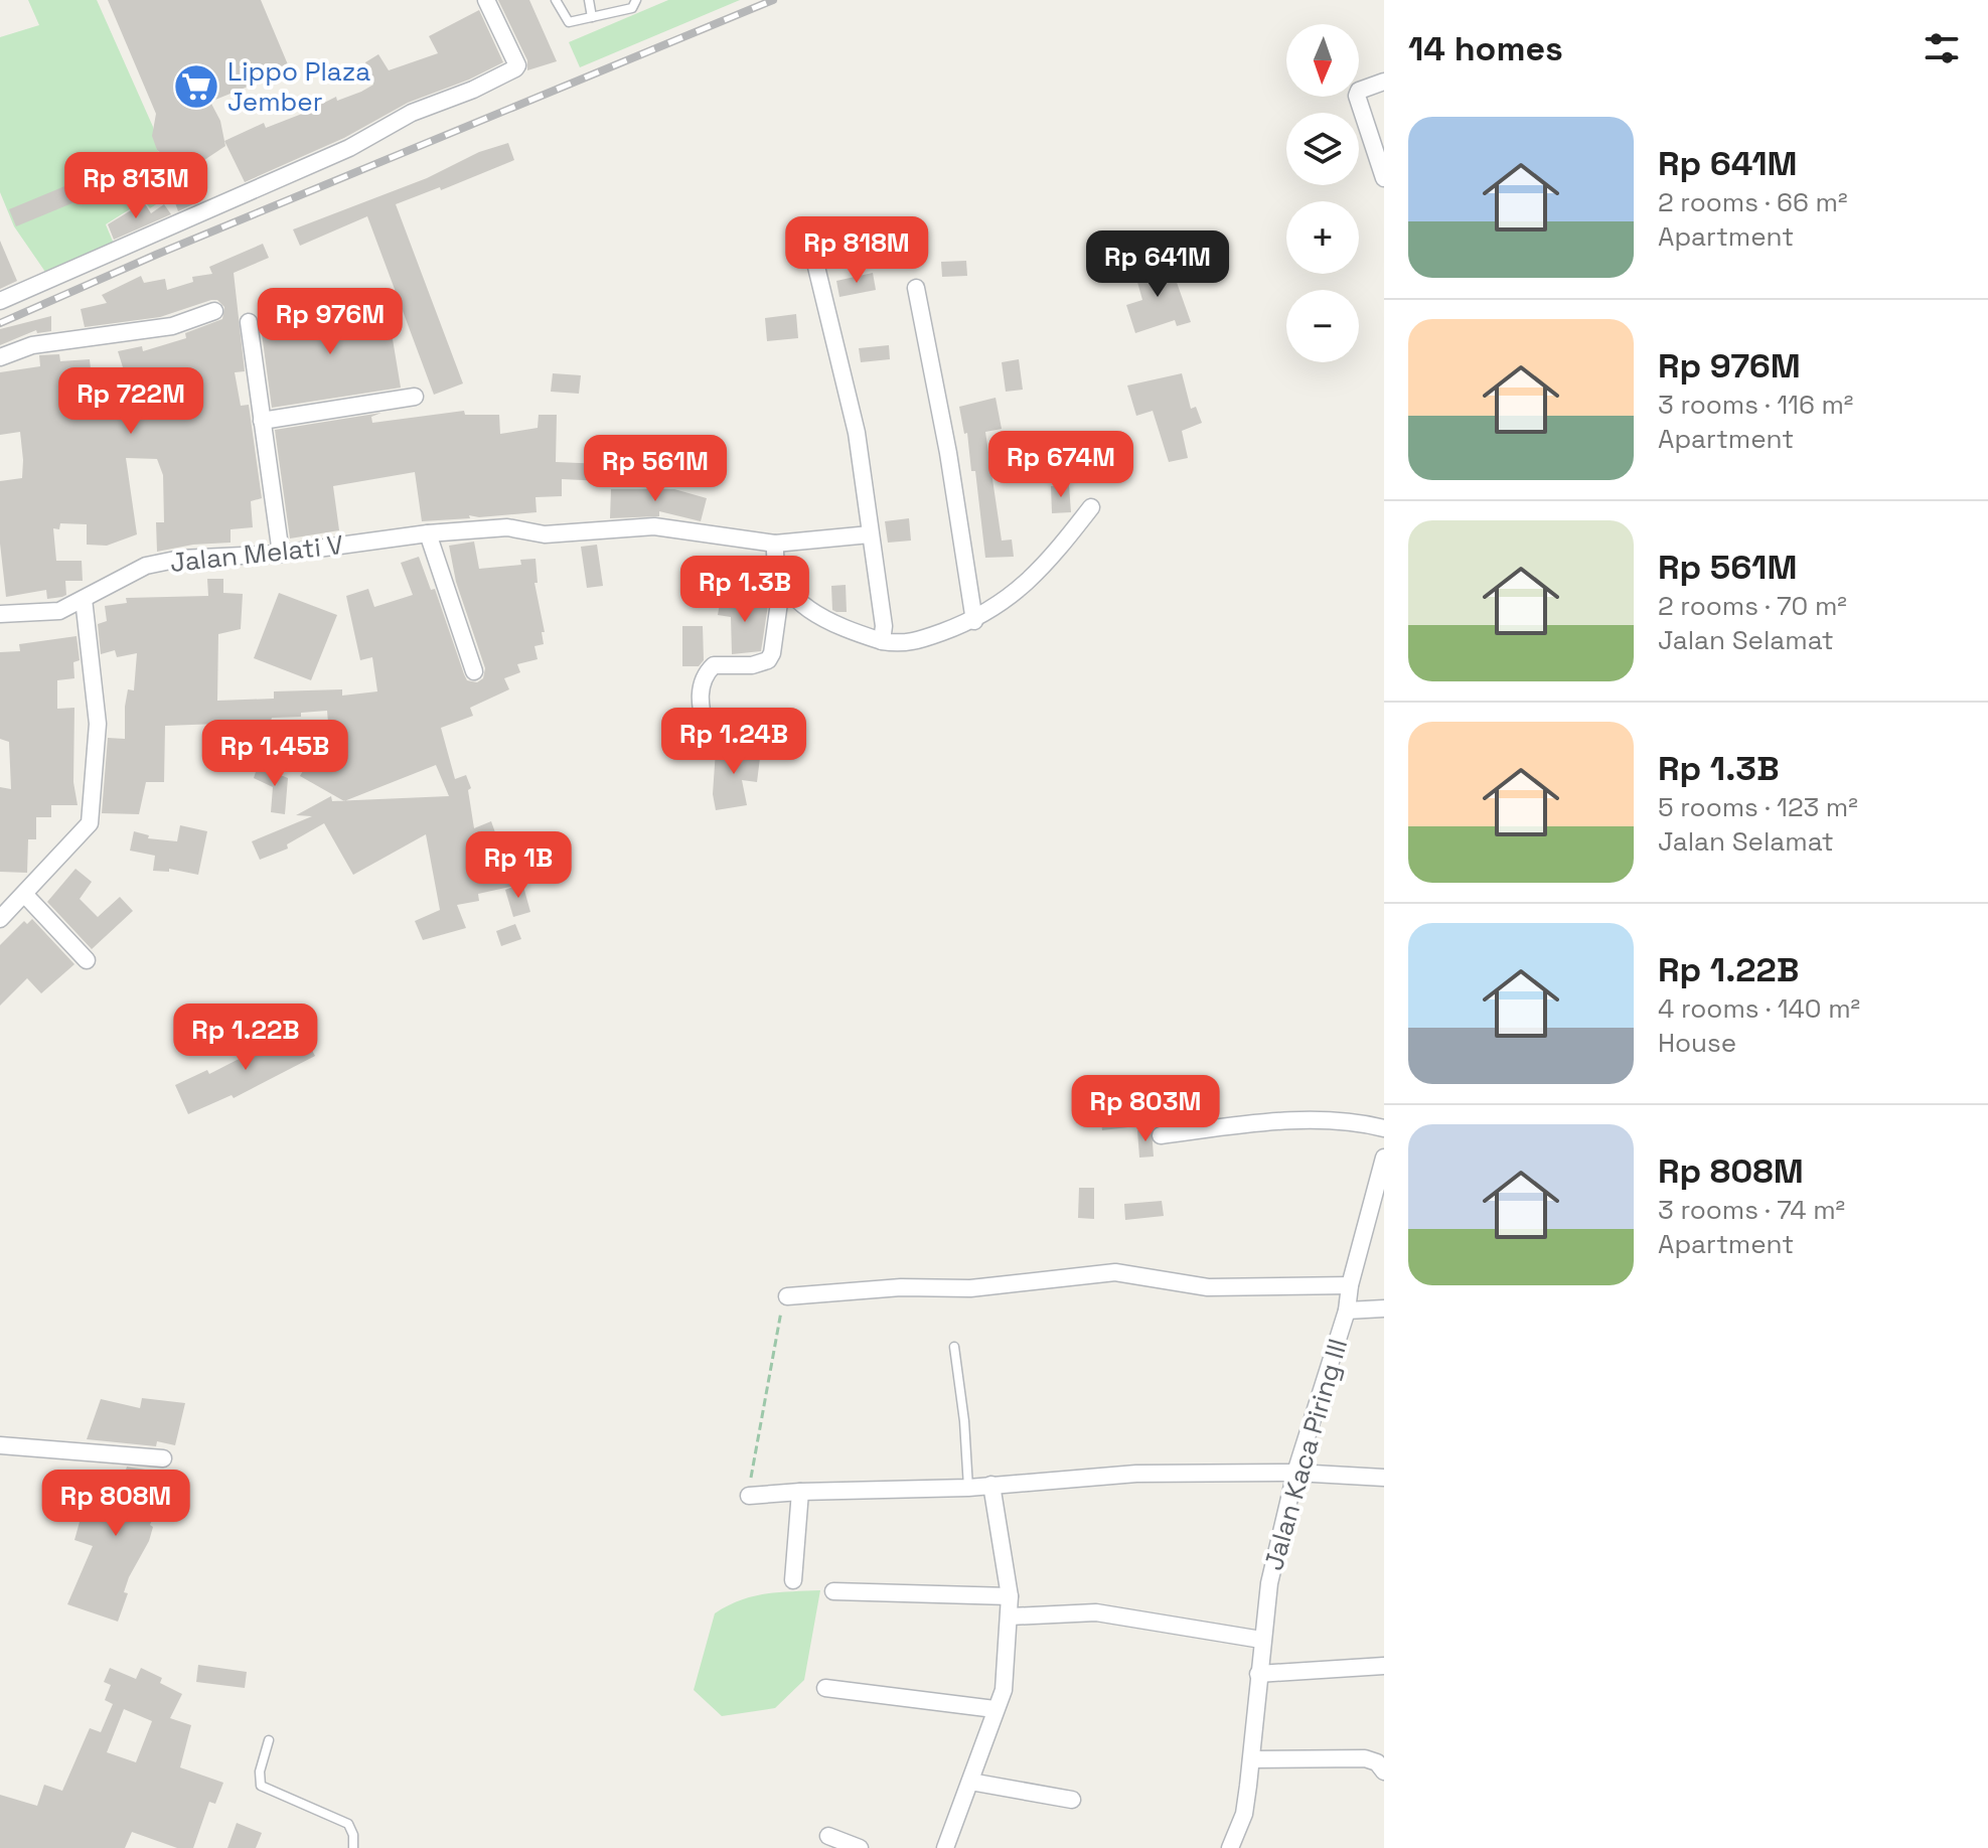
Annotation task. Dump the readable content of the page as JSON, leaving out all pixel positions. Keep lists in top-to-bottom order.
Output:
{
  "streets": {
    "street": ["Jalan Melati V", "Jalan Kaca Piring III"]
  },
  "places": {
    "supermarket": ["Lippo Plaza Jember"]
  },
  "north": "bottom",
  "page": {
    "heading": "14 homes",
    "map_buttons": ["+", "−"],
    "list": [
      {
        "name": "Rp 641M",
        "note": "2 rooms · 66 m² · Apartment"
      },
      {
        "name": "Rp 976M",
        "note": "3 rooms · 116 m² · Apartment"
      },
      {
        "name": "Rp 561M",
        "note": "2 rooms · 70 m² · Jalan Selamat"
      },
      {
        "name": "Rp 1.3B",
        "note": "5 rooms · 123 m² · Jalan Selamat"
      },
      {
        "name": "Rp 1.22B",
        "note": "4 rooms · 140 m² · House"
      },
      {
        "name": "Rp 808M",
        "note": "3 rooms · 74 m² · Apartment"
      }
    ],
    "price": [
      "Rp 813M",
      "Rp 818M",
      "Rp 641M",
      "Rp 976M",
      "Rp 722M",
      "Rp 674M",
      "Rp 561M",
      "Rp 1.3B",
      "Rp 1.24B",
      "Rp 1.45B",
      "Rp 1B",
      "Rp 1.22B",
      "Rp 803M",
      "Rp 808M"
    ]
  }
}
